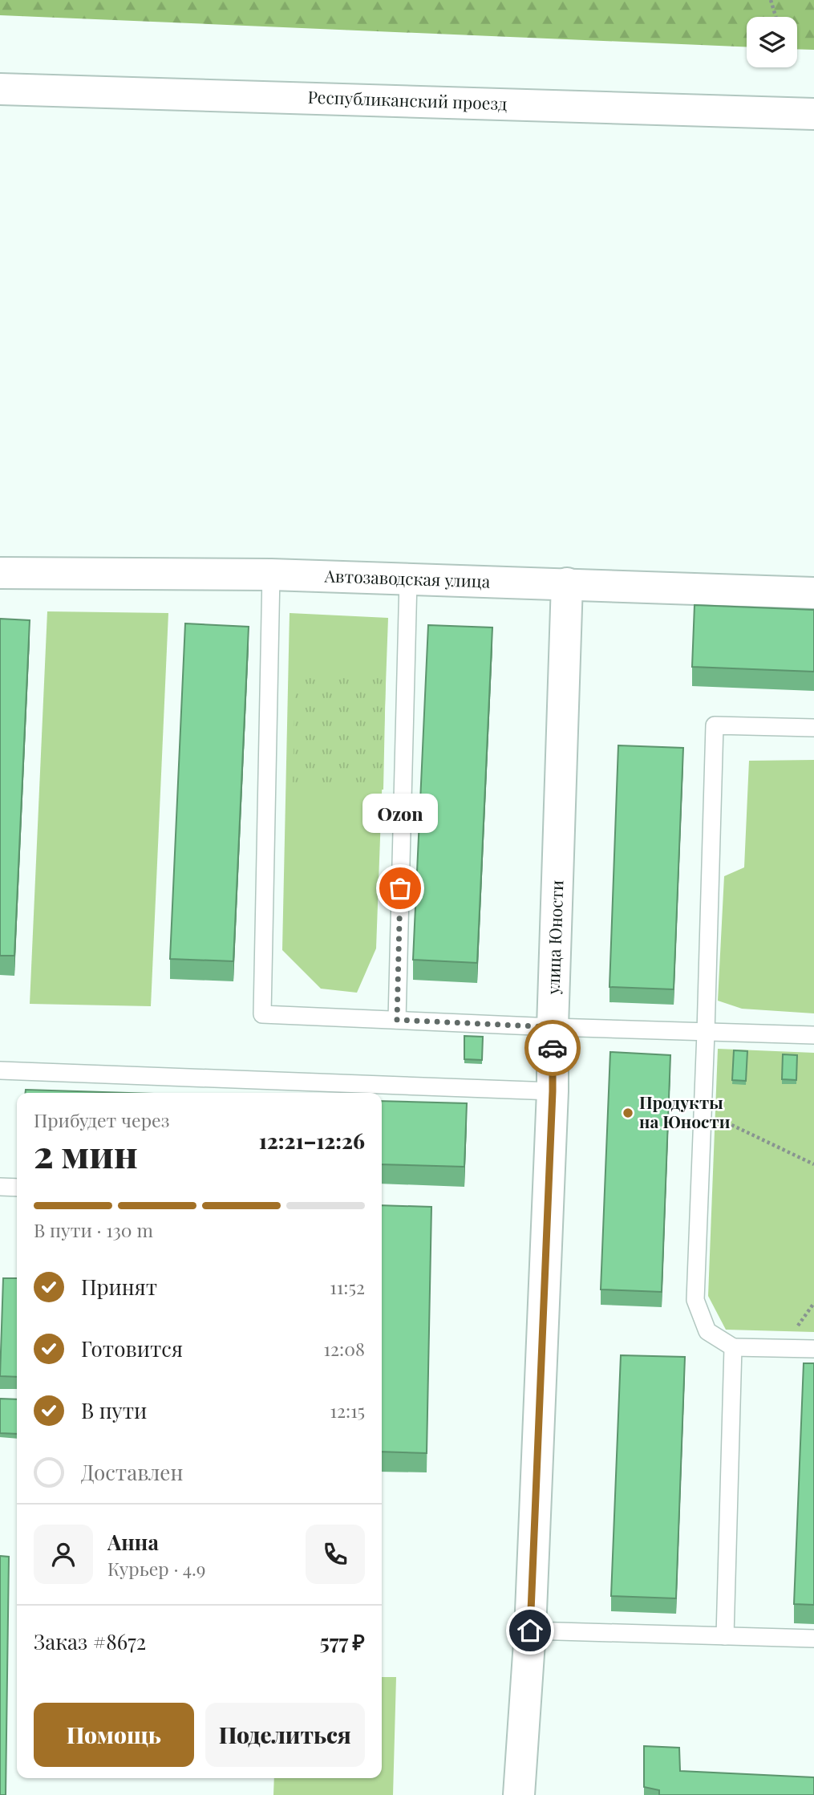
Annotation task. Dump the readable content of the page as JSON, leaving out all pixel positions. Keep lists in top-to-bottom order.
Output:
{
  "streets": {
    "street": ["Республиканский проезд", "Автозаводская улица", "улица Юности"]
  },
  "crossings": [
    ["Автозаводская улица", "улица Юности"]
  ],
  "places": ["Ozon", "Продукты на Юности"],
  "page": {
    "bubble": "Ozon",
    "heading": ["2 мин", "Прибудет через", "12:21–12:26"],
    "panel": [
      "Анна",
      "Курьер · 4.9",
      "Заказ #8672",
      "577 ₽"
    ],
    "bar": "В пути · 130 m",
    "list": [
      ["Принят", "11:52"],
      ["Готовится", "12:08"],
      ["В пути", "12:15"],
      "Доставлен"
    ],
    "buttons": ["Помощь", "Поделиться"]
  }
}
